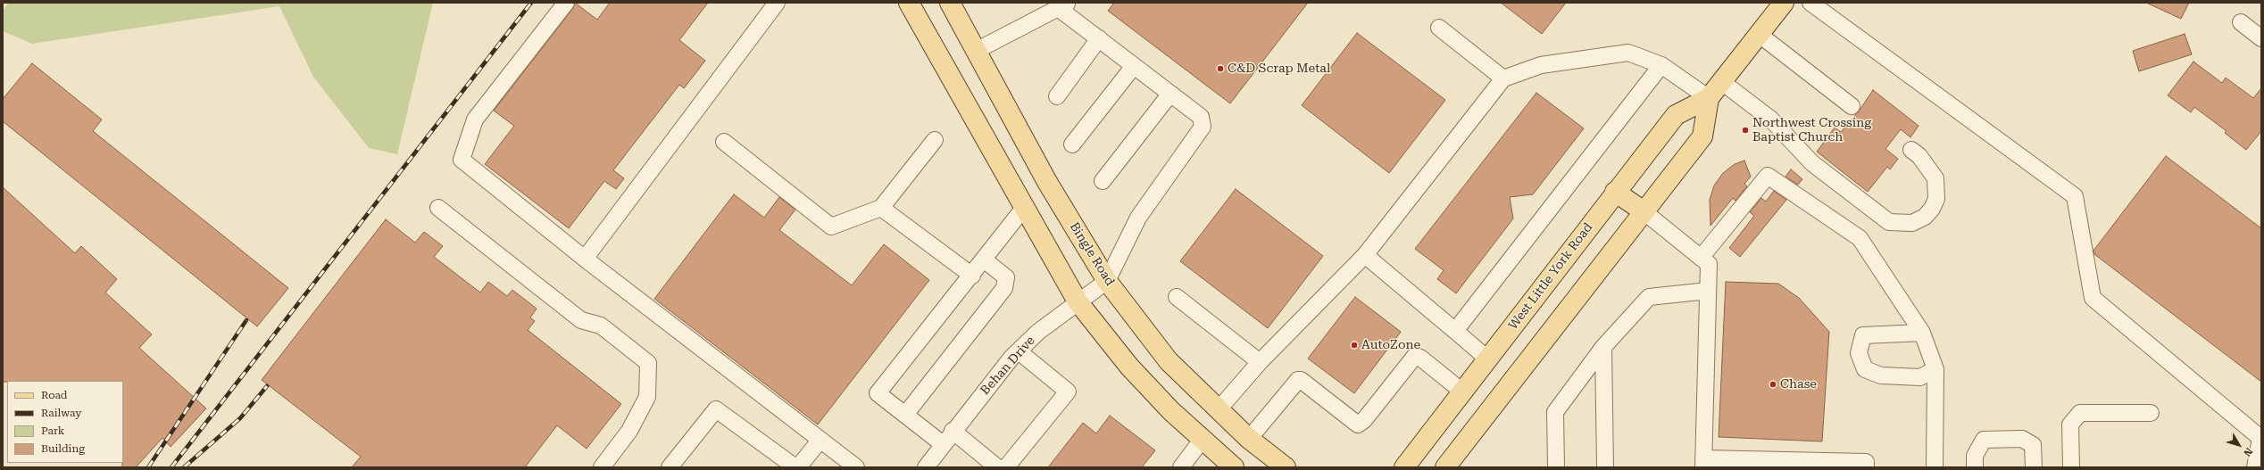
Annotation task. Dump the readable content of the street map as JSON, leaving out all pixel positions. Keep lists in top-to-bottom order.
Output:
{
  "streets": {
    "main road": ["Bingle Road", "West Little York Road"],
    "street": ["Behan Drive"]
  },
  "crossings": [
    ["Bingle Road", "Behan Drive"]
  ],
  "places": [
    "C&D Scrap Metal",
    "Northwest Crossing Baptist Church",
    "AutoZone",
    "Chase"
  ],
  "legend": [
    "Road",
    "Railway",
    "Park",
    "Building"
  ],
  "north": "bottom right"
}
